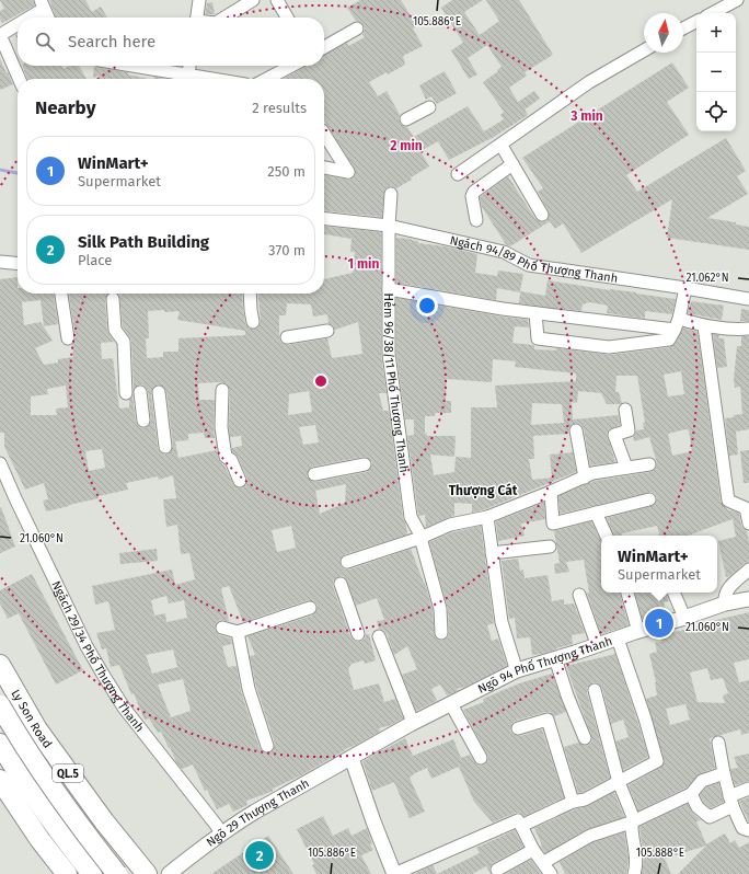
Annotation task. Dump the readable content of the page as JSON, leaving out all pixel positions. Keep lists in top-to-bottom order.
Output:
{
  "streets": {
    "highway": ["Ly Son Road", "QL.5"],
    "street": [
      "Ngách 94/89 Phố Thượng Thanh",
      "Hẻm 96/38/11 Phố Thượng Thanh",
      "Ngách 29/34 Phố Thượng Thanh",
      "Ngõ 94 Phố Thượng Thanh",
      "Ngõ 29 Thượng Thanh"
    ]
  },
  "crossings": [
    ["Ngách 94/89 Phố Thượng Thanh", "Hẻm 96/38/11 Phố Thượng Thanh"],
    ["Ngách 29/34 Phố Thượng Thanh", "Ngõ 29 Thượng Thanh"],
    ["Ngõ 94 Phố Thượng Thanh", "Ngõ 29 Thượng Thanh"]
  ],
  "districts": ["Thượng Cát"],
  "north": "top",
  "page": {
    "map_buttons": ["+", "−"],
    "search": "Search here",
    "heading": ["Nearby", "2 results"],
    "list": [
      {
        "mark": "1",
        "name": "WinMart+",
        "note": "Supermarket",
        "value": "250 m"
      },
      {
        "mark": "2",
        "name": "Silk Path Building",
        "note": "Place",
        "value": "370 m"
      }
    ],
    "popup": ["WinMart+", "Supermarket"],
    "pins": ["1", "2"]
  },
  "coordinates": [
    "105.886°E",
    "21.062°N",
    "21.060°N",
    "105.888°E"
  ],
  "rings": ["3 min", "2 min", "1 min"]
}
